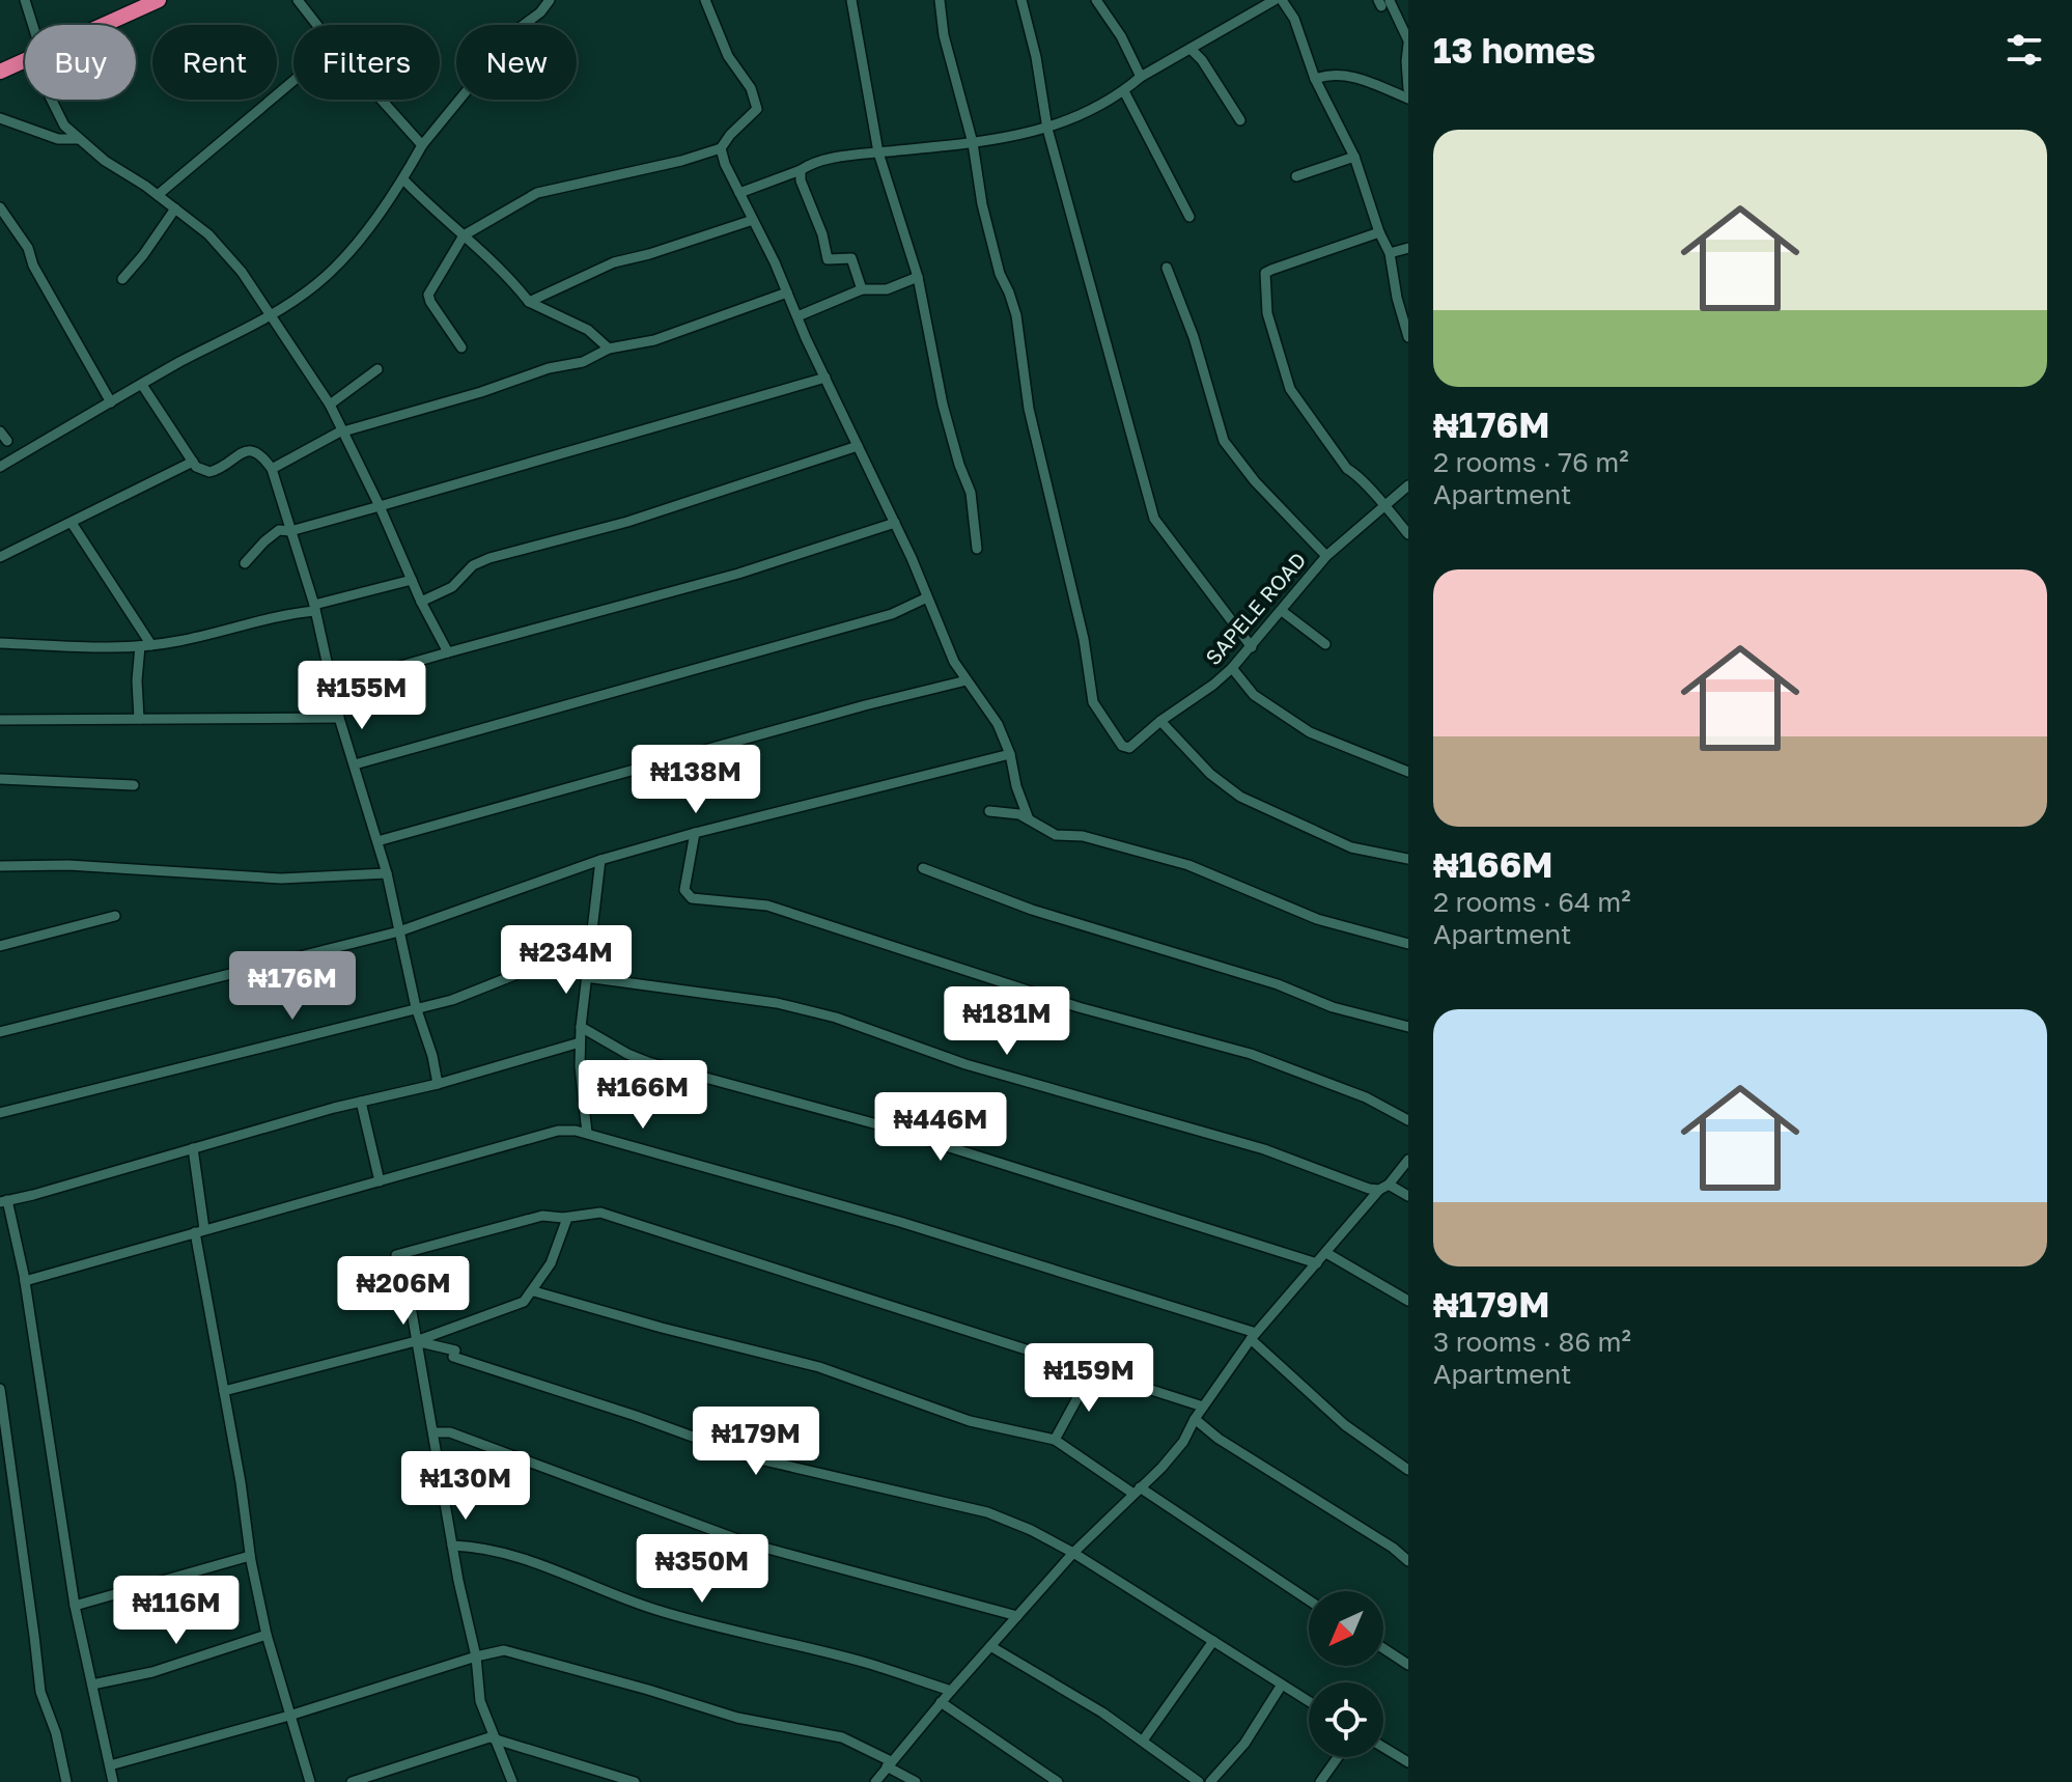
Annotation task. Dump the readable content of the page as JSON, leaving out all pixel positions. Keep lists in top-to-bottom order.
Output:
{
  "streets": {
    "street": ["SAPELE ROAD"]
  },
  "north": "bottom left",
  "page": {
    "heading": "13 homes",
    "chip": [
      "Buy",
      "Rent",
      "Filters",
      "New"
    ],
    "list": [
      {
        "name": "₦176M",
        "note": "2 rooms · 76 m² · Apartment"
      },
      {
        "name": "₦166M",
        "note": "2 rooms · 64 m² · Apartment"
      },
      {
        "name": "₦179M",
        "note": "3 rooms · 86 m² · Apartment"
      }
    ],
    "price": [
      "₦155M",
      "₦138M",
      "₦234M",
      "₦176M",
      "₦181M",
      "₦166M",
      "₦446M",
      "₦206M",
      "₦159M",
      "₦179M",
      "₦130M",
      "₦350M",
      "₦116M"
    ]
  }
}
